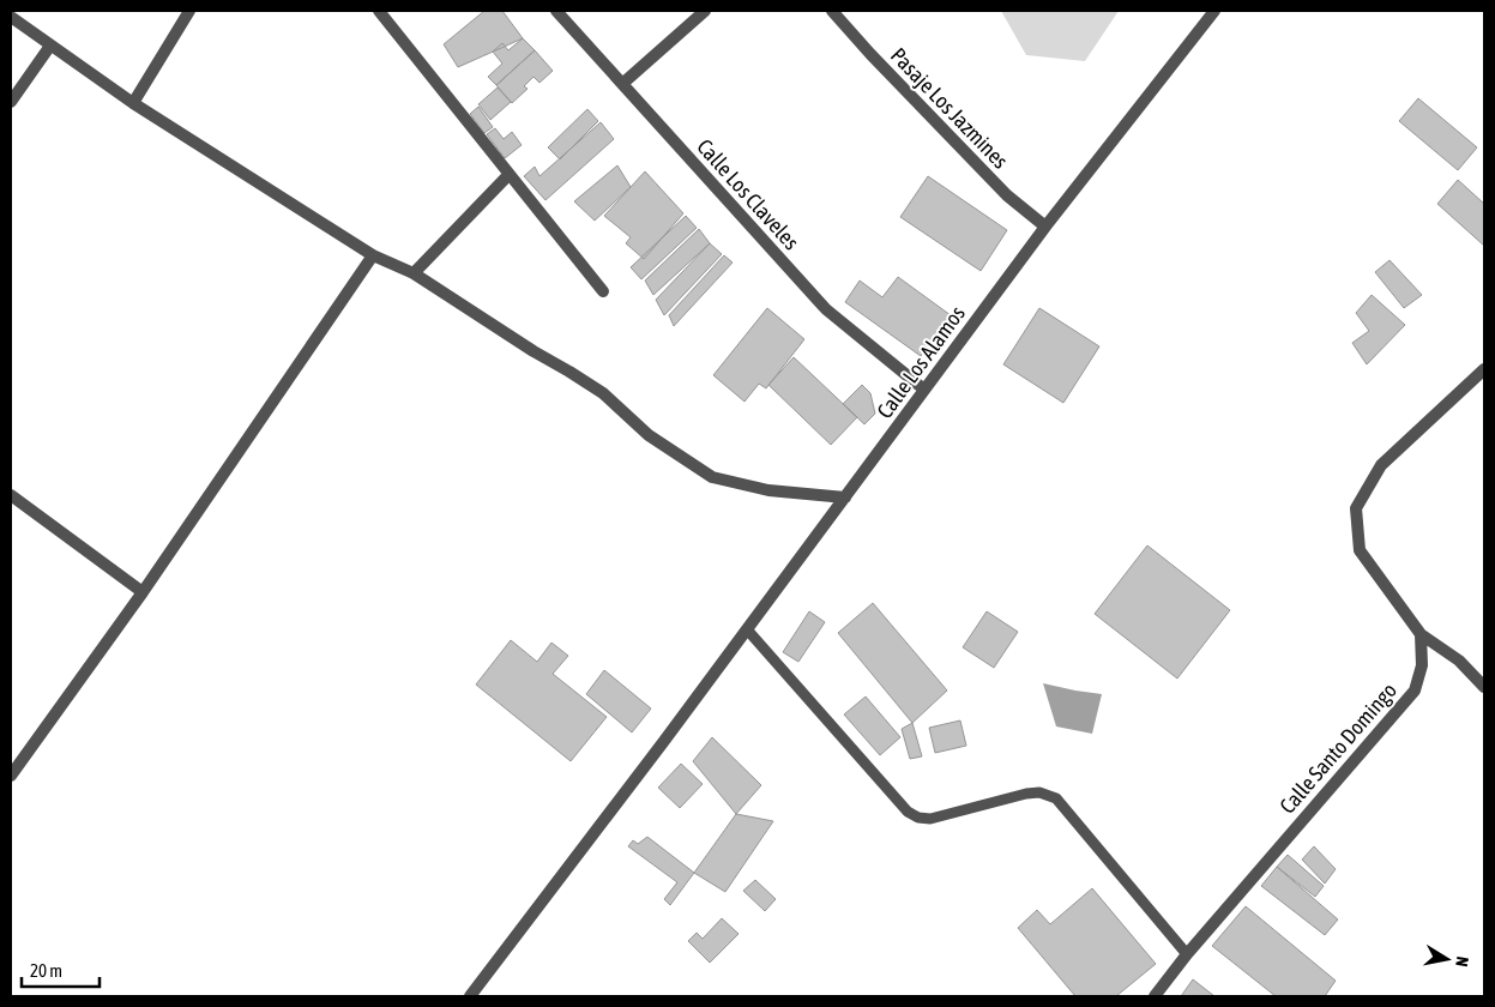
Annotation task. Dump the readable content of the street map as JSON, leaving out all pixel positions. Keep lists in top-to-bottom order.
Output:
{
  "streets": {
    "street": [
      "Pasaje Los Jazmines",
      "Calle Los Claveles",
      "Calle Los Alamos",
      "Calle Santo Domingo"
    ]
  },
  "crossings": [
    ["Pasaje Los Jazmines", "Calle Los Alamos"],
    ["Calle Los Claveles", "Calle Los Alamos"]
  ],
  "scale_bar": "20 m",
  "north": "right"
}
